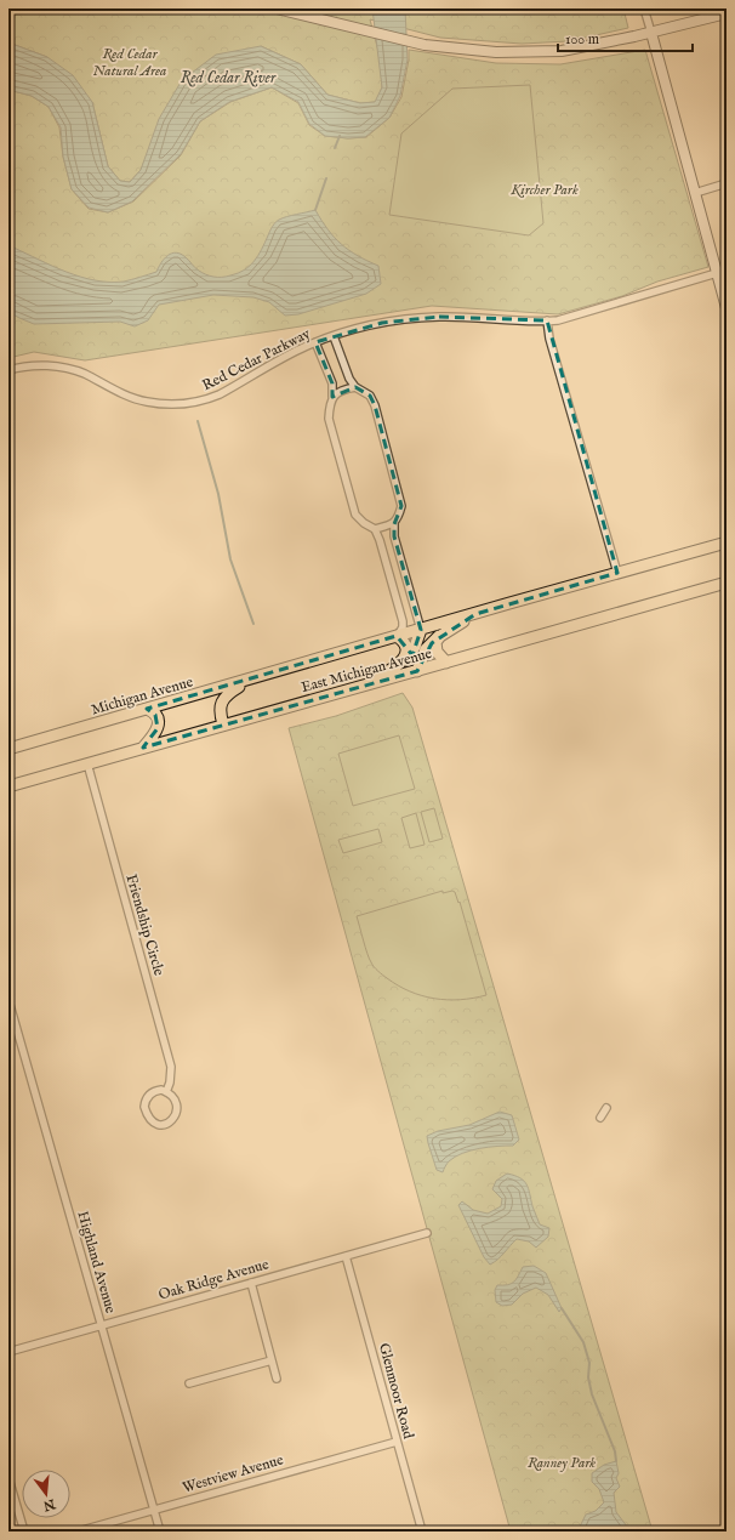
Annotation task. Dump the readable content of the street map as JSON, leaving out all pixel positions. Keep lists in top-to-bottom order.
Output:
{
  "streets": {
    "main road": ["East Michigan Avenue", "Michigan Avenue"],
    "street": [
      "Red Cedar Parkway",
      "Friendship Circle",
      "Highland Avenue",
      "Oak Ridge Avenue",
      "Glenmoor Road",
      "Westview Avenue"
    ]
  },
  "crossings": [
    ["East Michigan Avenue", "Michigan Avenue"],
    ["East Michigan Avenue", "Friendship Circle"],
    ["Highland Avenue", "Oak Ridge Avenue"],
    ["Highland Avenue", "Westview Avenue"],
    ["Oak Ridge Avenue", "Glenmoor Road"],
    ["Glenmoor Road", "Westview Avenue"]
  ],
  "water": ["Red Cedar River"],
  "parks": ["Red Cedar Natural Area", "Kircher Park", "Ranney Park"],
  "scale_bar": "100 m",
  "north": "bottom"
}
